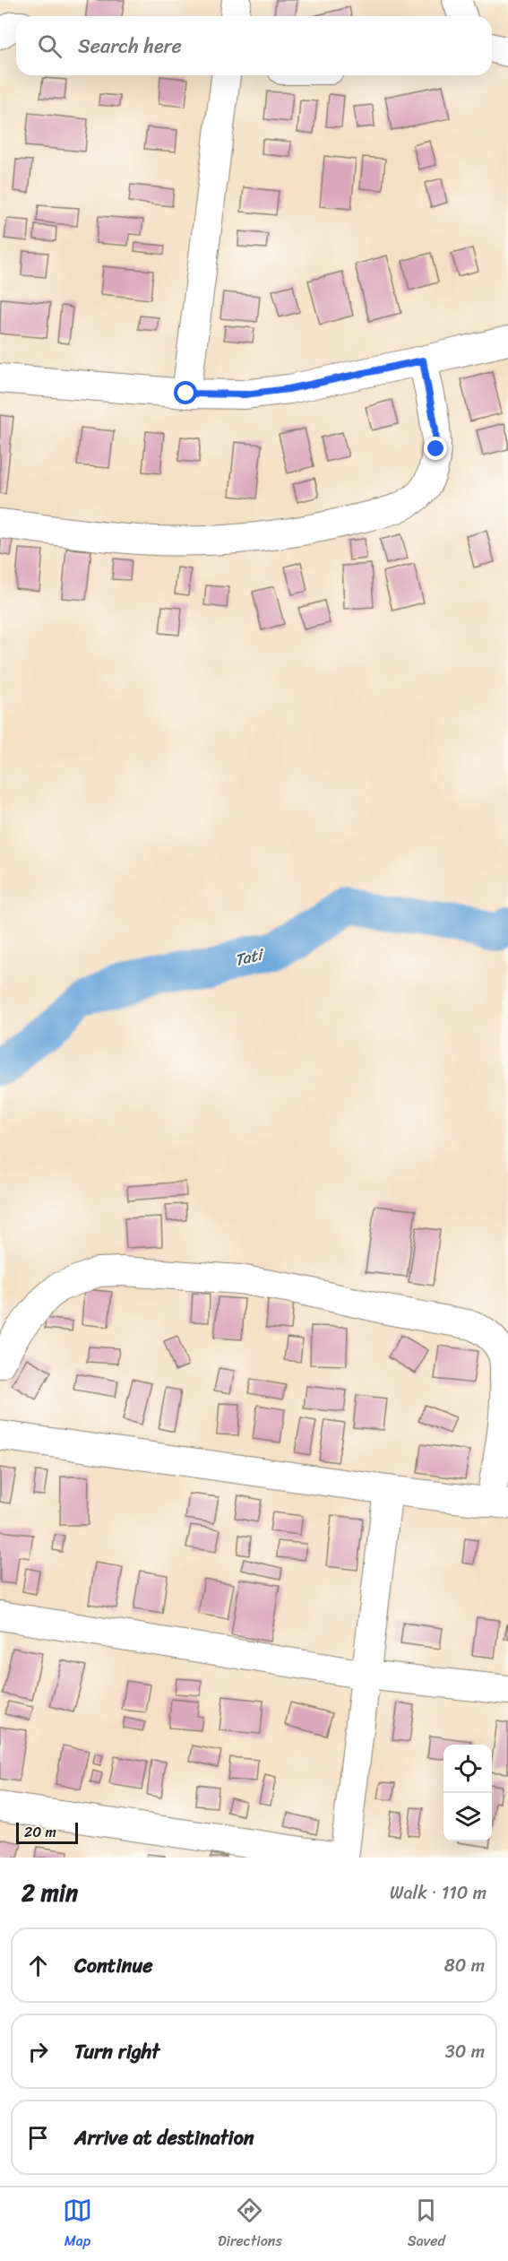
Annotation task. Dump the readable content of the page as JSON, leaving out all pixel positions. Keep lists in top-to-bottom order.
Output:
{
  "water": ["Tati"],
  "scale_bar": "20 m",
  "page": {
    "search": "Search here",
    "scale": "20 m",
    "heading": ["2 min", "Walk · 110 m"],
    "list": [
      ["Continue", "80 m"],
      ["Turn right", "30 m"],
      "Arrive at destination"
    ],
    "nav": ["Map", "Directions", "Saved"]
  }
}
